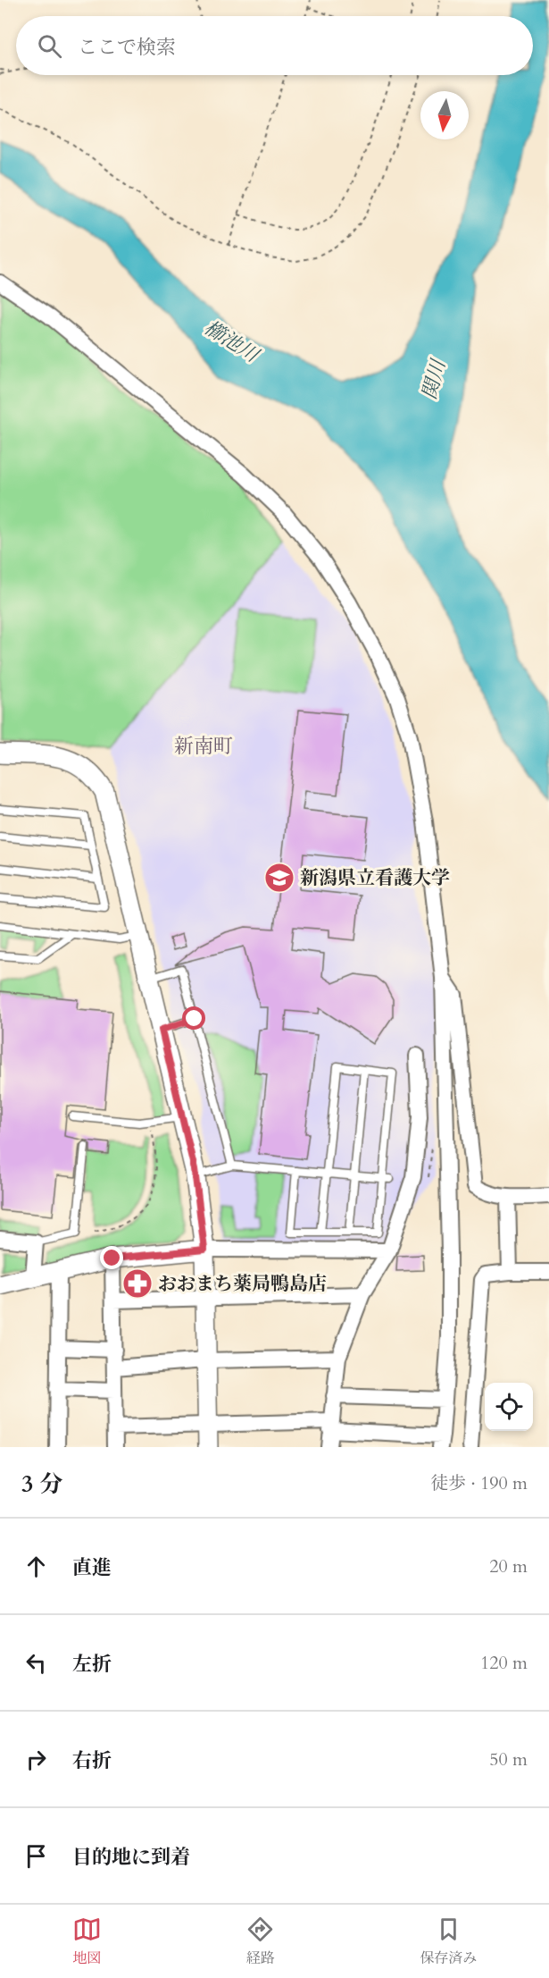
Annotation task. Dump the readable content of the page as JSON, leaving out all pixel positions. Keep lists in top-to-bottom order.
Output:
{
  "districts": ["新南町"],
  "water": ["櫛池川", "関川"],
  "places": {
    "school or university": ["新潟県立看護大学"],
    "pharmacy": ["おおまち薬局鴨島店"]
  },
  "north": "bottom",
  "page": {
    "search": "ここで検索",
    "heading": ["3 分", "徒歩 · 190 m"],
    "list": [
      ["直進", "20 m"],
      ["左折", "120 m"],
      ["右折", "50 m"],
      "目的地に到着"
    ],
    "nav": ["地図", "経路", "保存済み"]
  }
}
